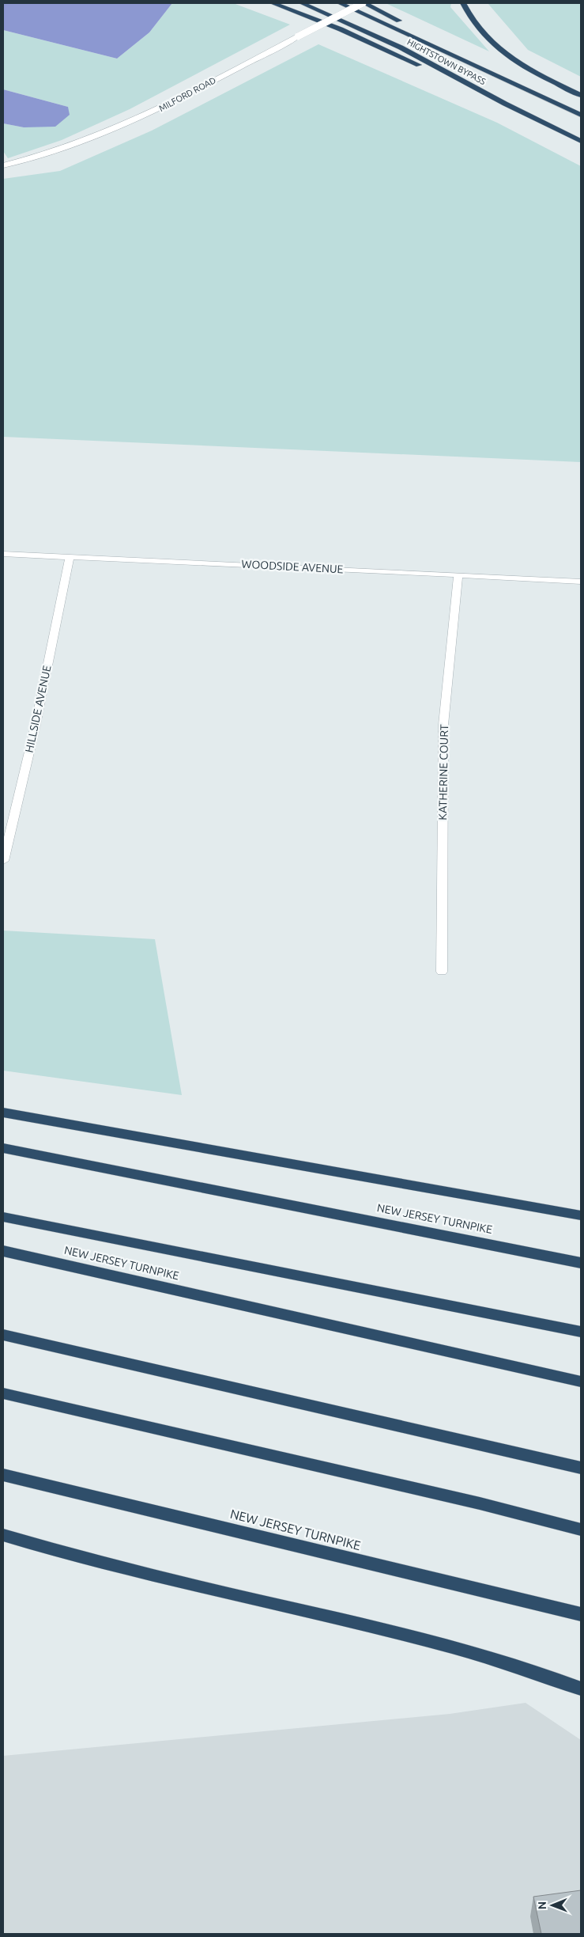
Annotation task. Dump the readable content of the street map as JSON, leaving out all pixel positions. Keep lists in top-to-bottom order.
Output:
{
  "streets": {
    "highway": ["HIGHTSTOWN BYPASS", "NEW JERSEY TURNPIKE"],
    "street": [
      "MILFORD ROAD",
      "WOODSIDE AVENUE",
      "HILLSIDE AVENUE",
      "KATHERINE COURT"
    ]
  },
  "crossings": [
    ["WOODSIDE AVENUE", "HILLSIDE AVENUE"],
    ["WOODSIDE AVENUE", "KATHERINE COURT"]
  ],
  "north": "left"
}
